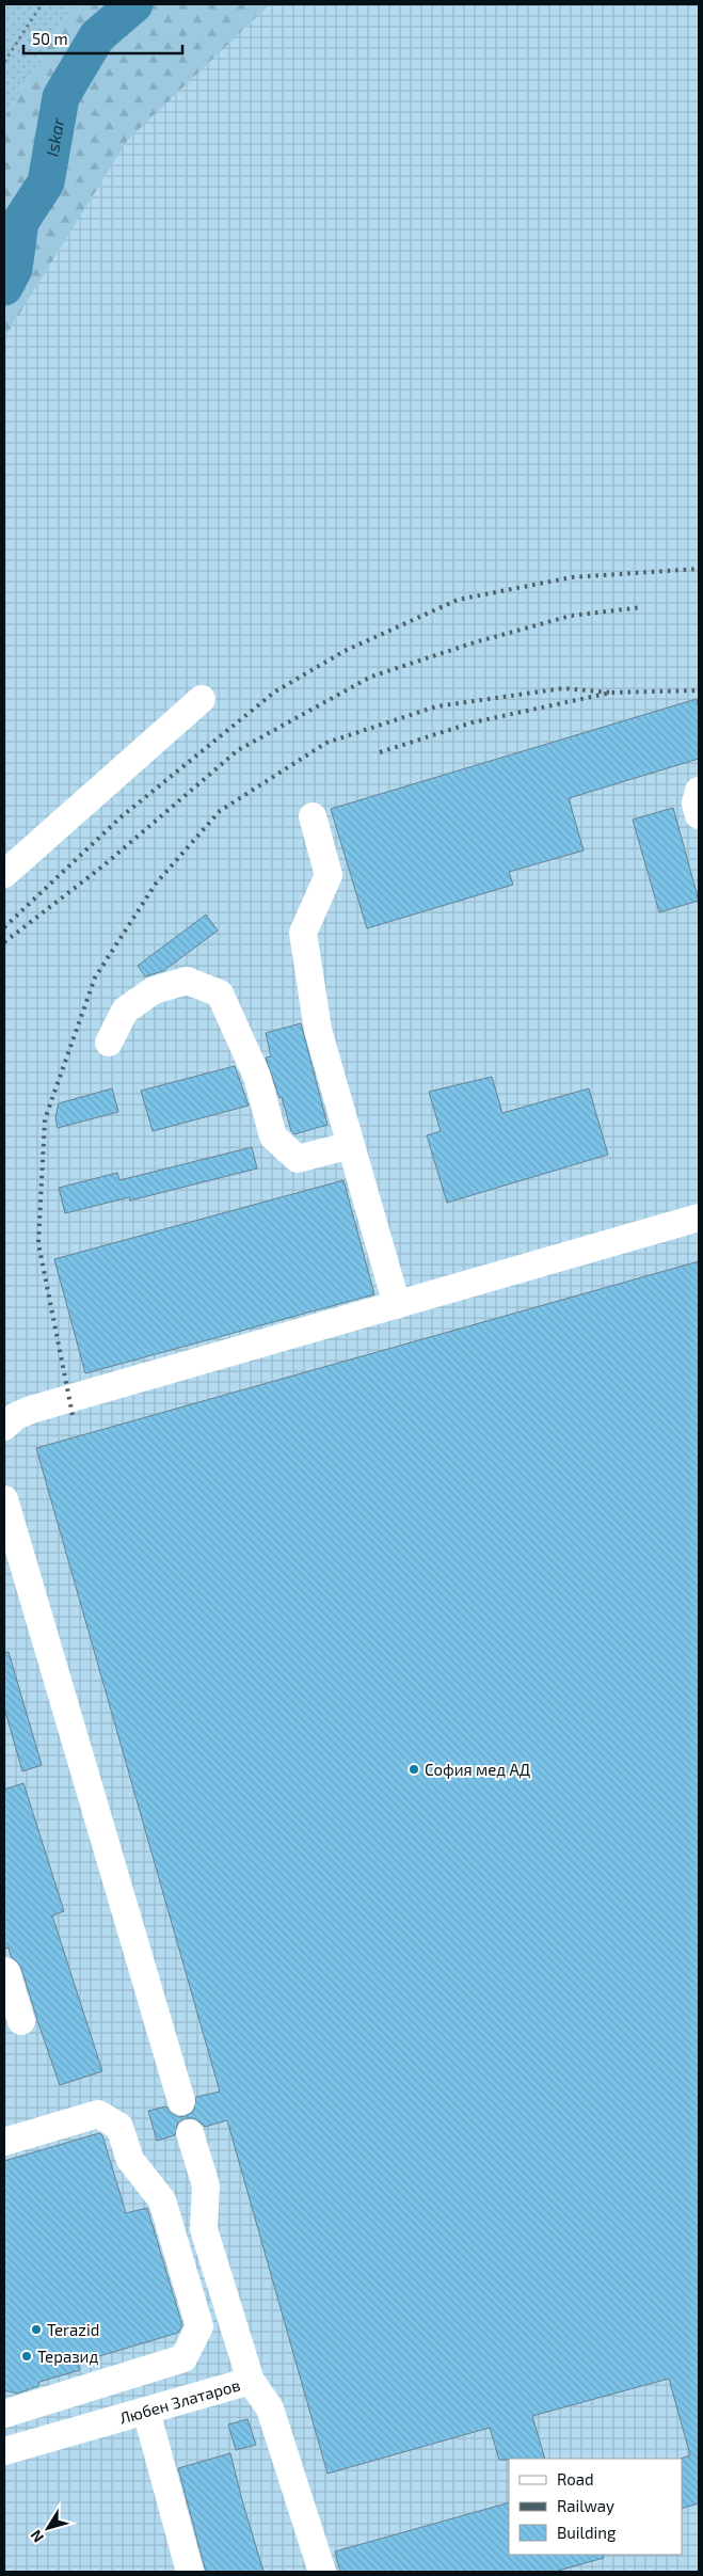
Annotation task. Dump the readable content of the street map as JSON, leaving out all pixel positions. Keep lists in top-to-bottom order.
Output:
{
  "streets": {
    "street": ["Любен Златаров"]
  },
  "water": ["Iskar"],
  "places": ["София мед АД", "Terazid", "Теразид"],
  "legend": ["Road", "Railway", "Building"],
  "scale_bar": "50 m",
  "north": "bottom left"
}
